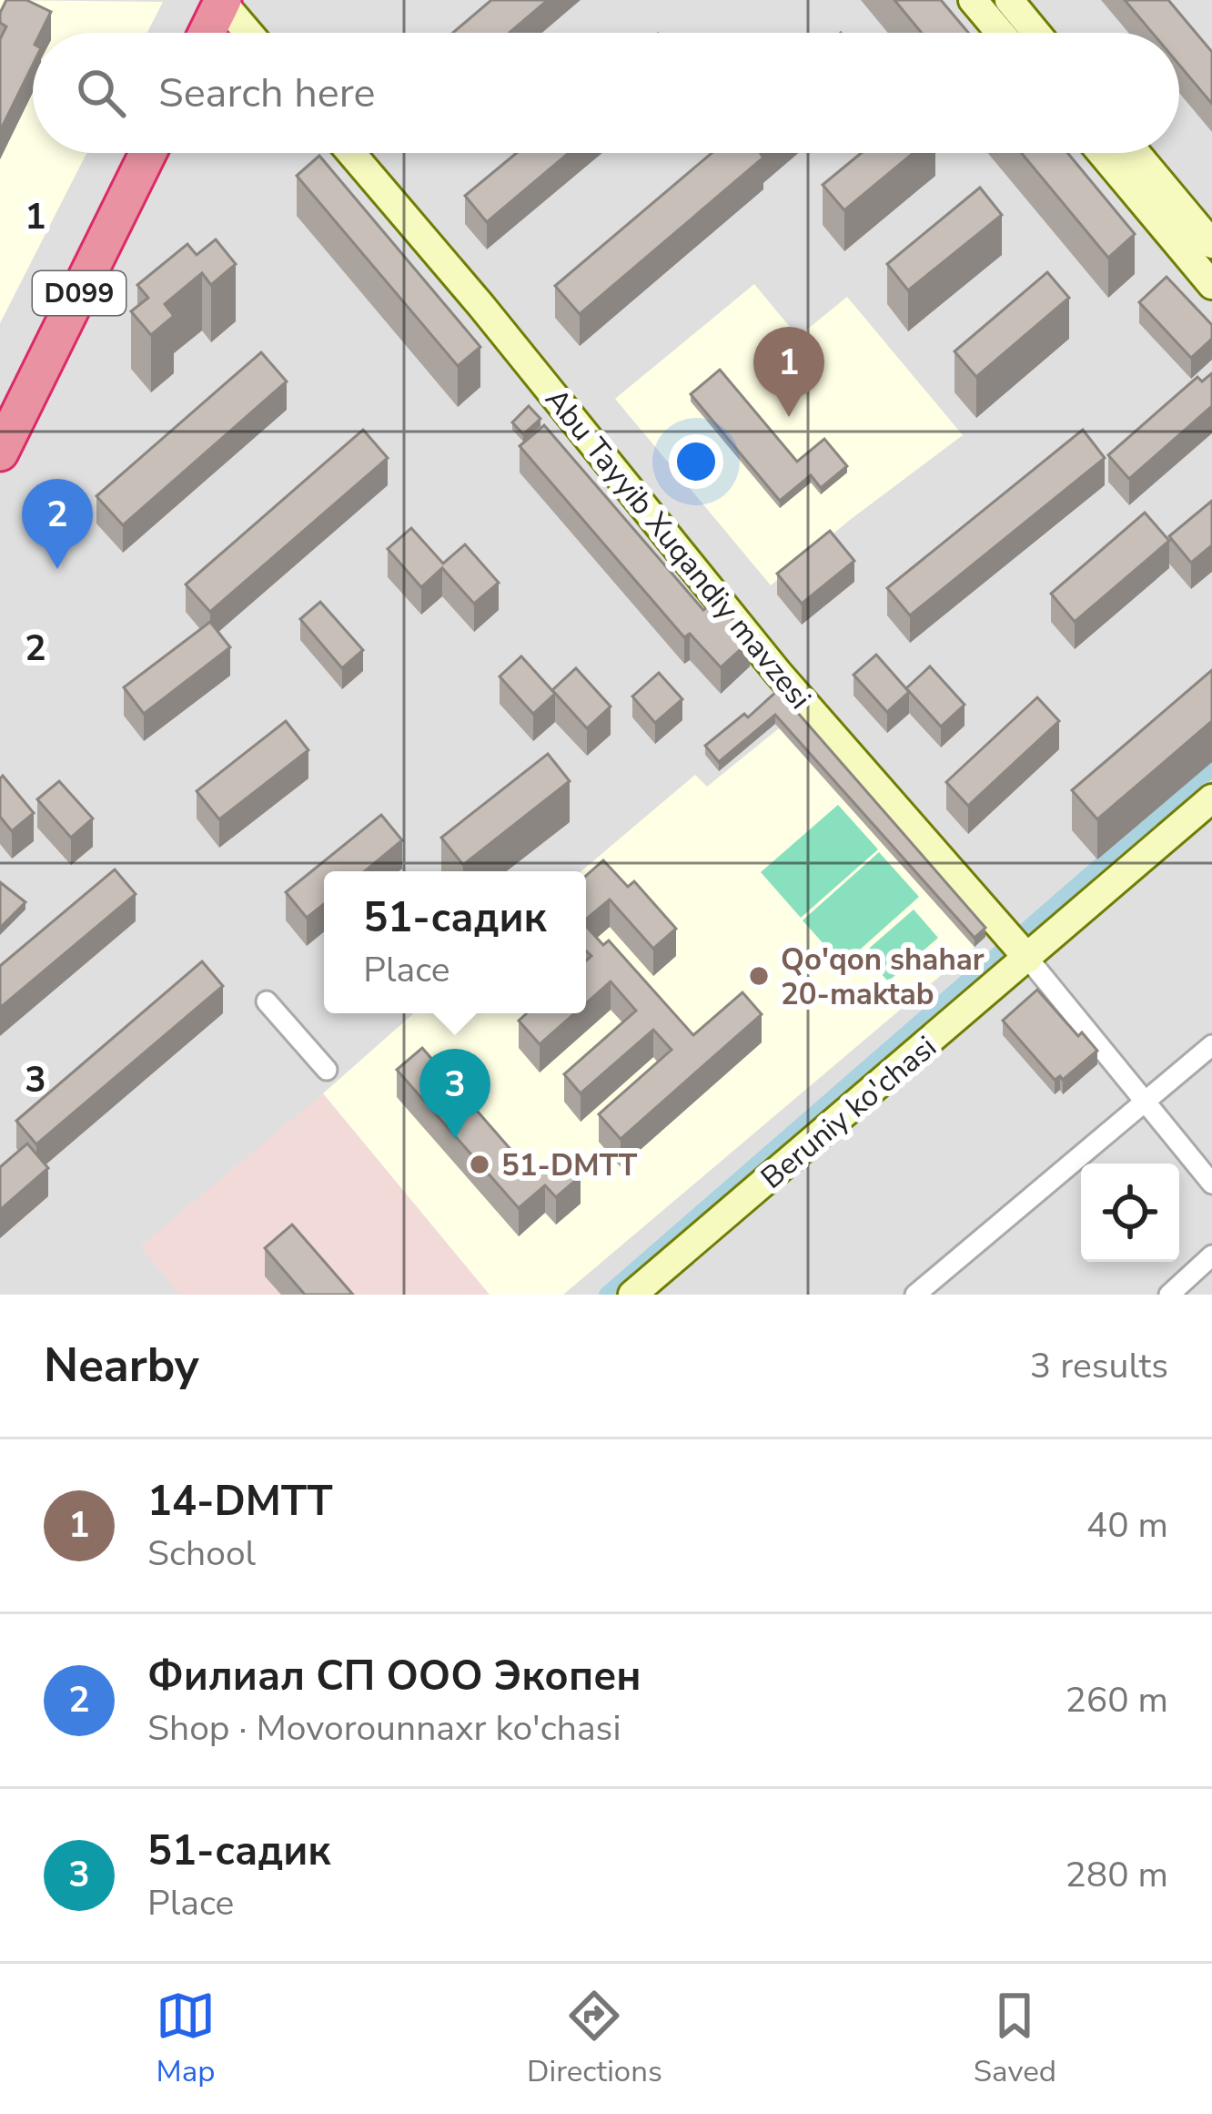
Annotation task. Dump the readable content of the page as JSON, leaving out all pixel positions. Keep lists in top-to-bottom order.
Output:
{
  "streets": {
    "highway": ["D099"],
    "main road": ["Abu Tayyib Xuqandiy mavzesi", "Beruniy ko'chasi"]
  },
  "crossings": [
    ["Abu Tayyib Xuqandiy mavzesi", "Beruniy ko'chasi"]
  ],
  "places": ["Qo'qon shahar 20-maktab", "51-DMTT"],
  "page": {
    "search": "Search here",
    "pins": ["1", "2", "3"],
    "popup": ["51-садик", "Place"],
    "heading": ["Nearby", "3 results"],
    "list": [
      {
        "mark": "1",
        "name": "14-DMTT",
        "note": "School",
        "value": "40 m"
      },
      {
        "mark": "2",
        "name": "Филиал СП ООО Экопен",
        "note": "Shop · Movorounnaxr ko'chasi",
        "value": "260 m"
      },
      {
        "mark": "3",
        "name": "51-садик",
        "note": "Place",
        "value": "280 m"
      }
    ],
    "nav": ["Map", "Directions", "Saved"]
  },
  "grid": {
    "rows": ["1", "2", "3"]
  }
}
